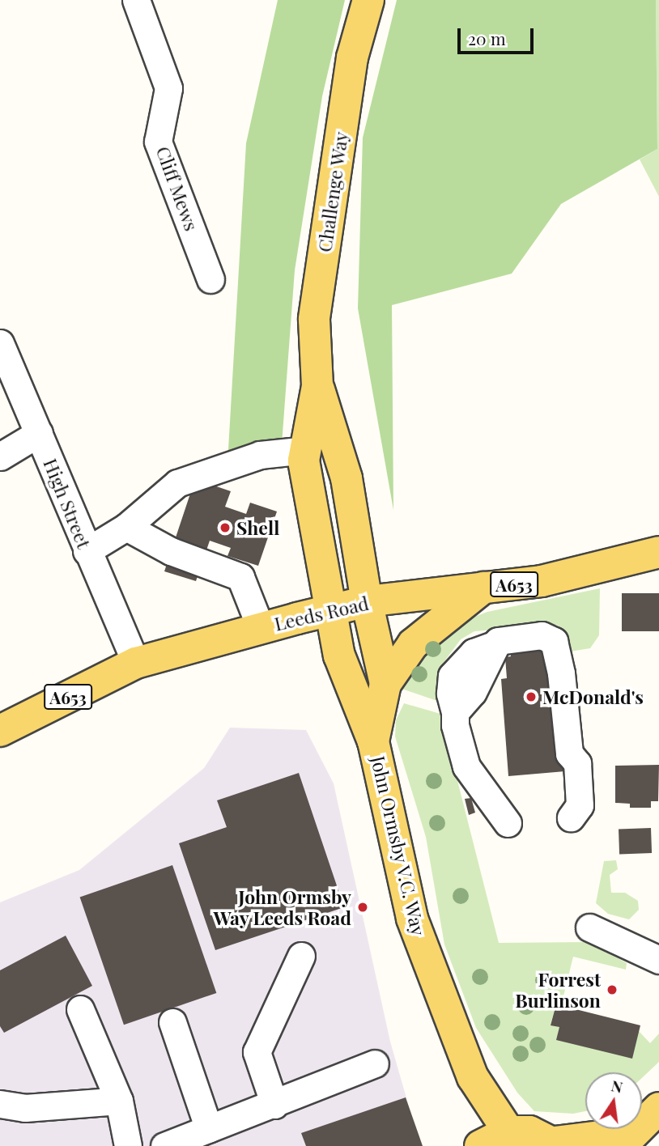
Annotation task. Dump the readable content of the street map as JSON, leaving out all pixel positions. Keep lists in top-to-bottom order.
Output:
{
  "streets": {
    "main road": [
      "Challenge Way",
      "A653",
      "Leeds Road",
      "John Ormsby V.C. Way"
    ],
    "street": ["Cliff Mews", "High Street"]
  },
  "crossings": [
    ["Challenge Way", "Leeds Road"],
    ["Challenge Way", "John Ormsby V.C. Way"],
    ["High Street", "Leeds Road"],
    ["Leeds Road", "John Ormsby V.C. Way"]
  ],
  "places": [
    "Shell",
    "McDonald's",
    "John Ormsby Way Leeds Road",
    "Forrest Burlinson"
  ],
  "scale_bar": "20 m",
  "north": "top"
}
